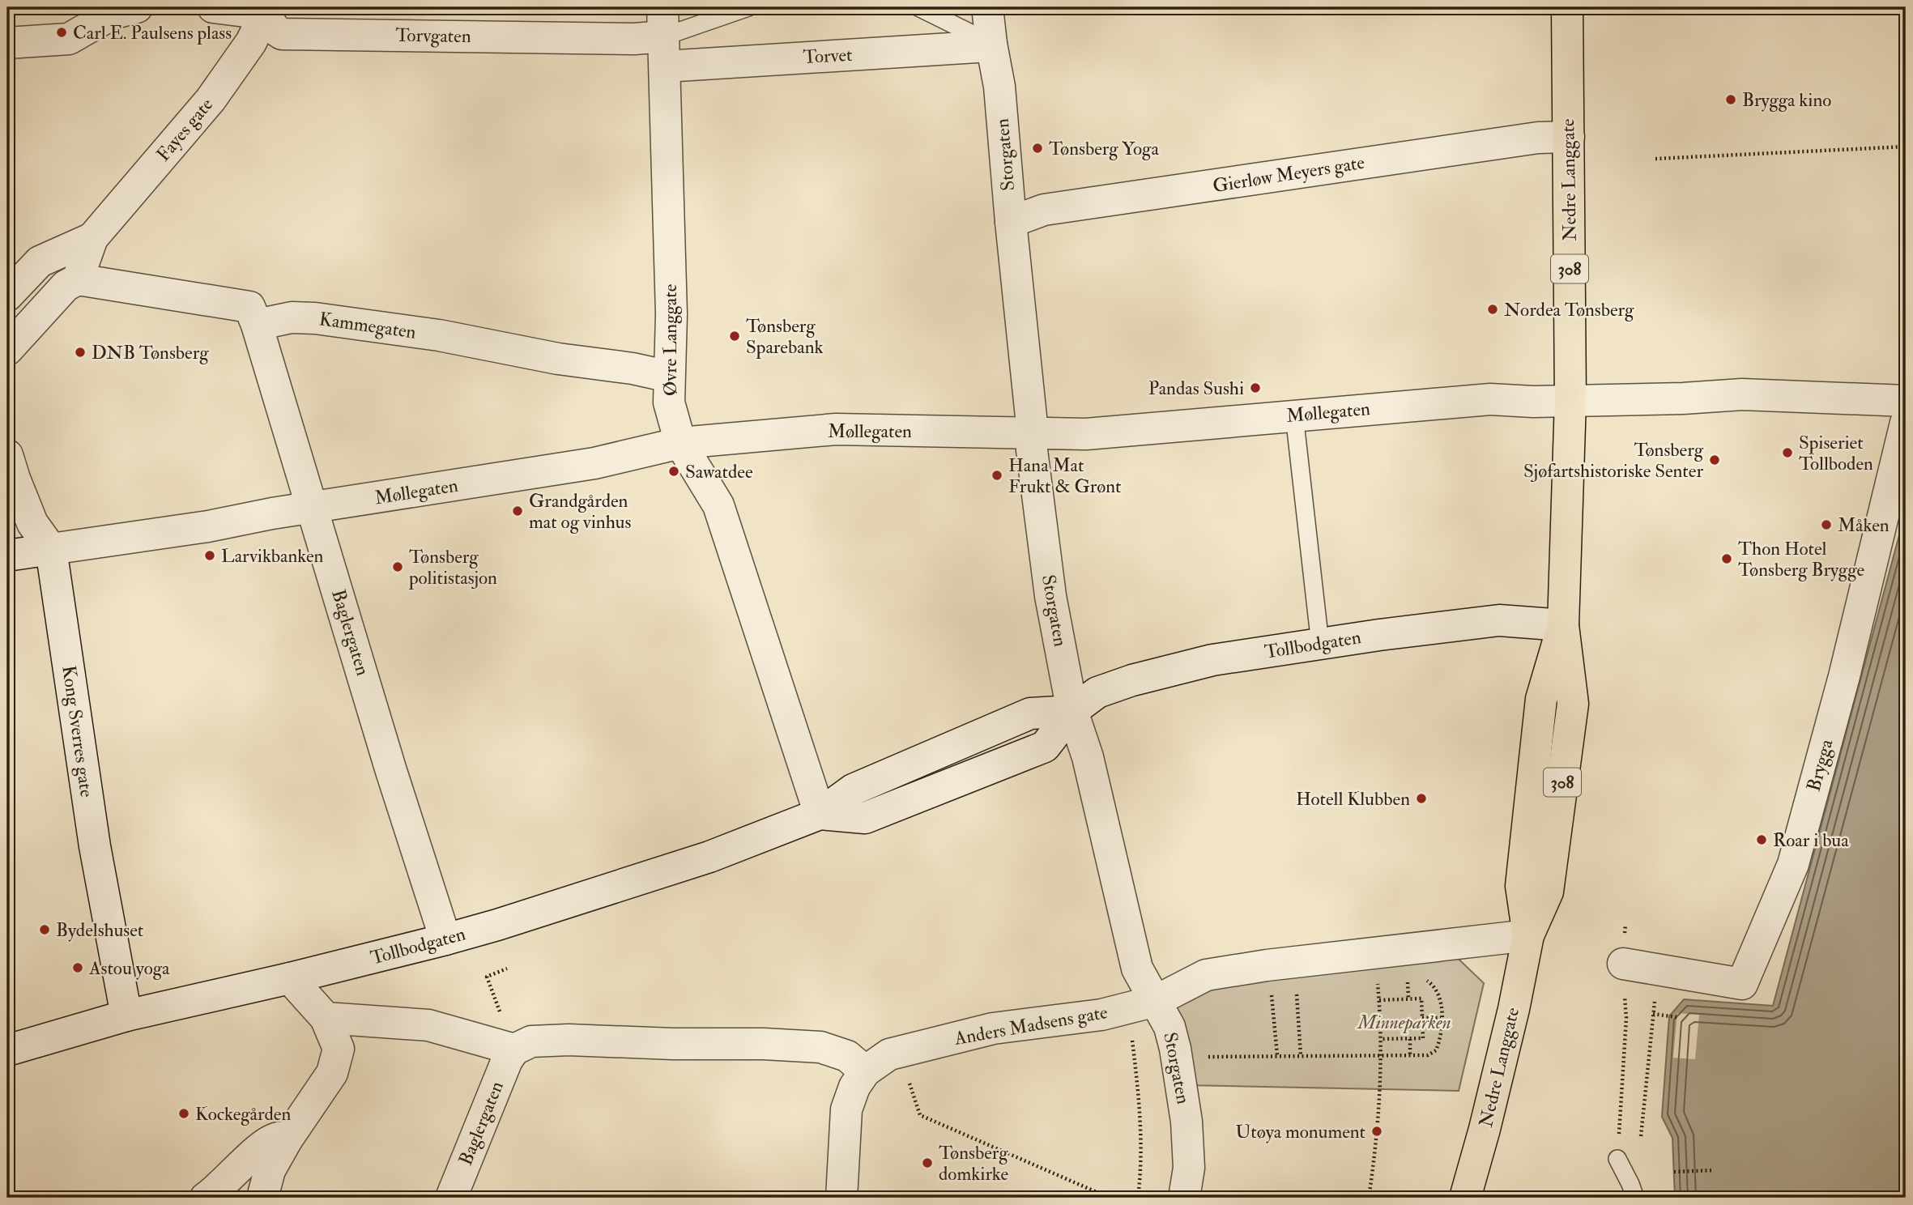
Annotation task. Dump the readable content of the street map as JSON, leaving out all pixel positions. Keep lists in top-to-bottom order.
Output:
{
  "streets": {
    "main road": ["Nedre Langgate", "308"],
    "street": [
      "Torvgaten",
      "Torvet",
      "Fayes gate",
      "Storgaten",
      "Gierløw Meyers gate",
      "Kammegaten",
      "Øvre Langgate",
      "Møllegaten",
      "Baglergaten",
      "Tollbodgaten",
      "Kong Sverres gate",
      "Brygga",
      "Anders Madsens gate"
    ]
  },
  "crossings": [
    ["Torvgaten", "Torvet"],
    ["Torvgaten", "Fayes gate"],
    ["Torvgaten", "Øvre Langgate"],
    ["Torvet", "Storgaten"],
    ["Torvet", "Øvre Langgate"],
    ["Storgaten", "Gierløw Meyers gate"],
    ["Storgaten", "Møllegaten"],
    ["Storgaten", "Tollbodgaten"],
    ["Storgaten", "Anders Madsens gate"],
    ["Gierløw Meyers gate", "Nedre Langgate"],
    ["Nedre Langgate", "Møllegaten"],
    ["Nedre Langgate", "Tollbodgaten"],
    ["Nedre Langgate", "Anders Madsens gate"],
    ["Kammegaten", "Øvre Langgate"],
    ["Kammegaten", "Baglergaten"],
    ["Øvre Langgate", "Møllegaten"],
    ["Øvre Langgate", "Tollbodgaten"],
    ["Møllegaten", "Baglergaten"],
    ["Møllegaten", "Kong Sverres gate"],
    ["Baglergaten", "Tollbodgaten"],
    ["Tollbodgaten", "Kong Sverres gate"]
  ],
  "parks": ["Minneparken"],
  "places": [
    "Carl E. Paulsens plass",
    "Brygga kino",
    "Tønsberg Yoga",
    "Nordea Tønsberg",
    "Tønsberg Sparebank",
    "DNB Tønsberg",
    "Pandas Sushi",
    "Spiseriet Tollboden",
    "Tønsberg Sjøfartshistoriske Senter",
    "Sawatdee",
    "Hana Mat Frukt & Grønt",
    "Grandgården mat og vinhus",
    "Måken",
    "Larvikbanken",
    "Thon Hotel Tønsberg Brygge",
    "Tønsberg politistasjon",
    "Hotell Klubben",
    "Roar i bua",
    "Bydelshuset",
    "Astou yoga",
    "Kockegården",
    "Utøya monument",
    "Tønsberg domkirke"
  ]
}
